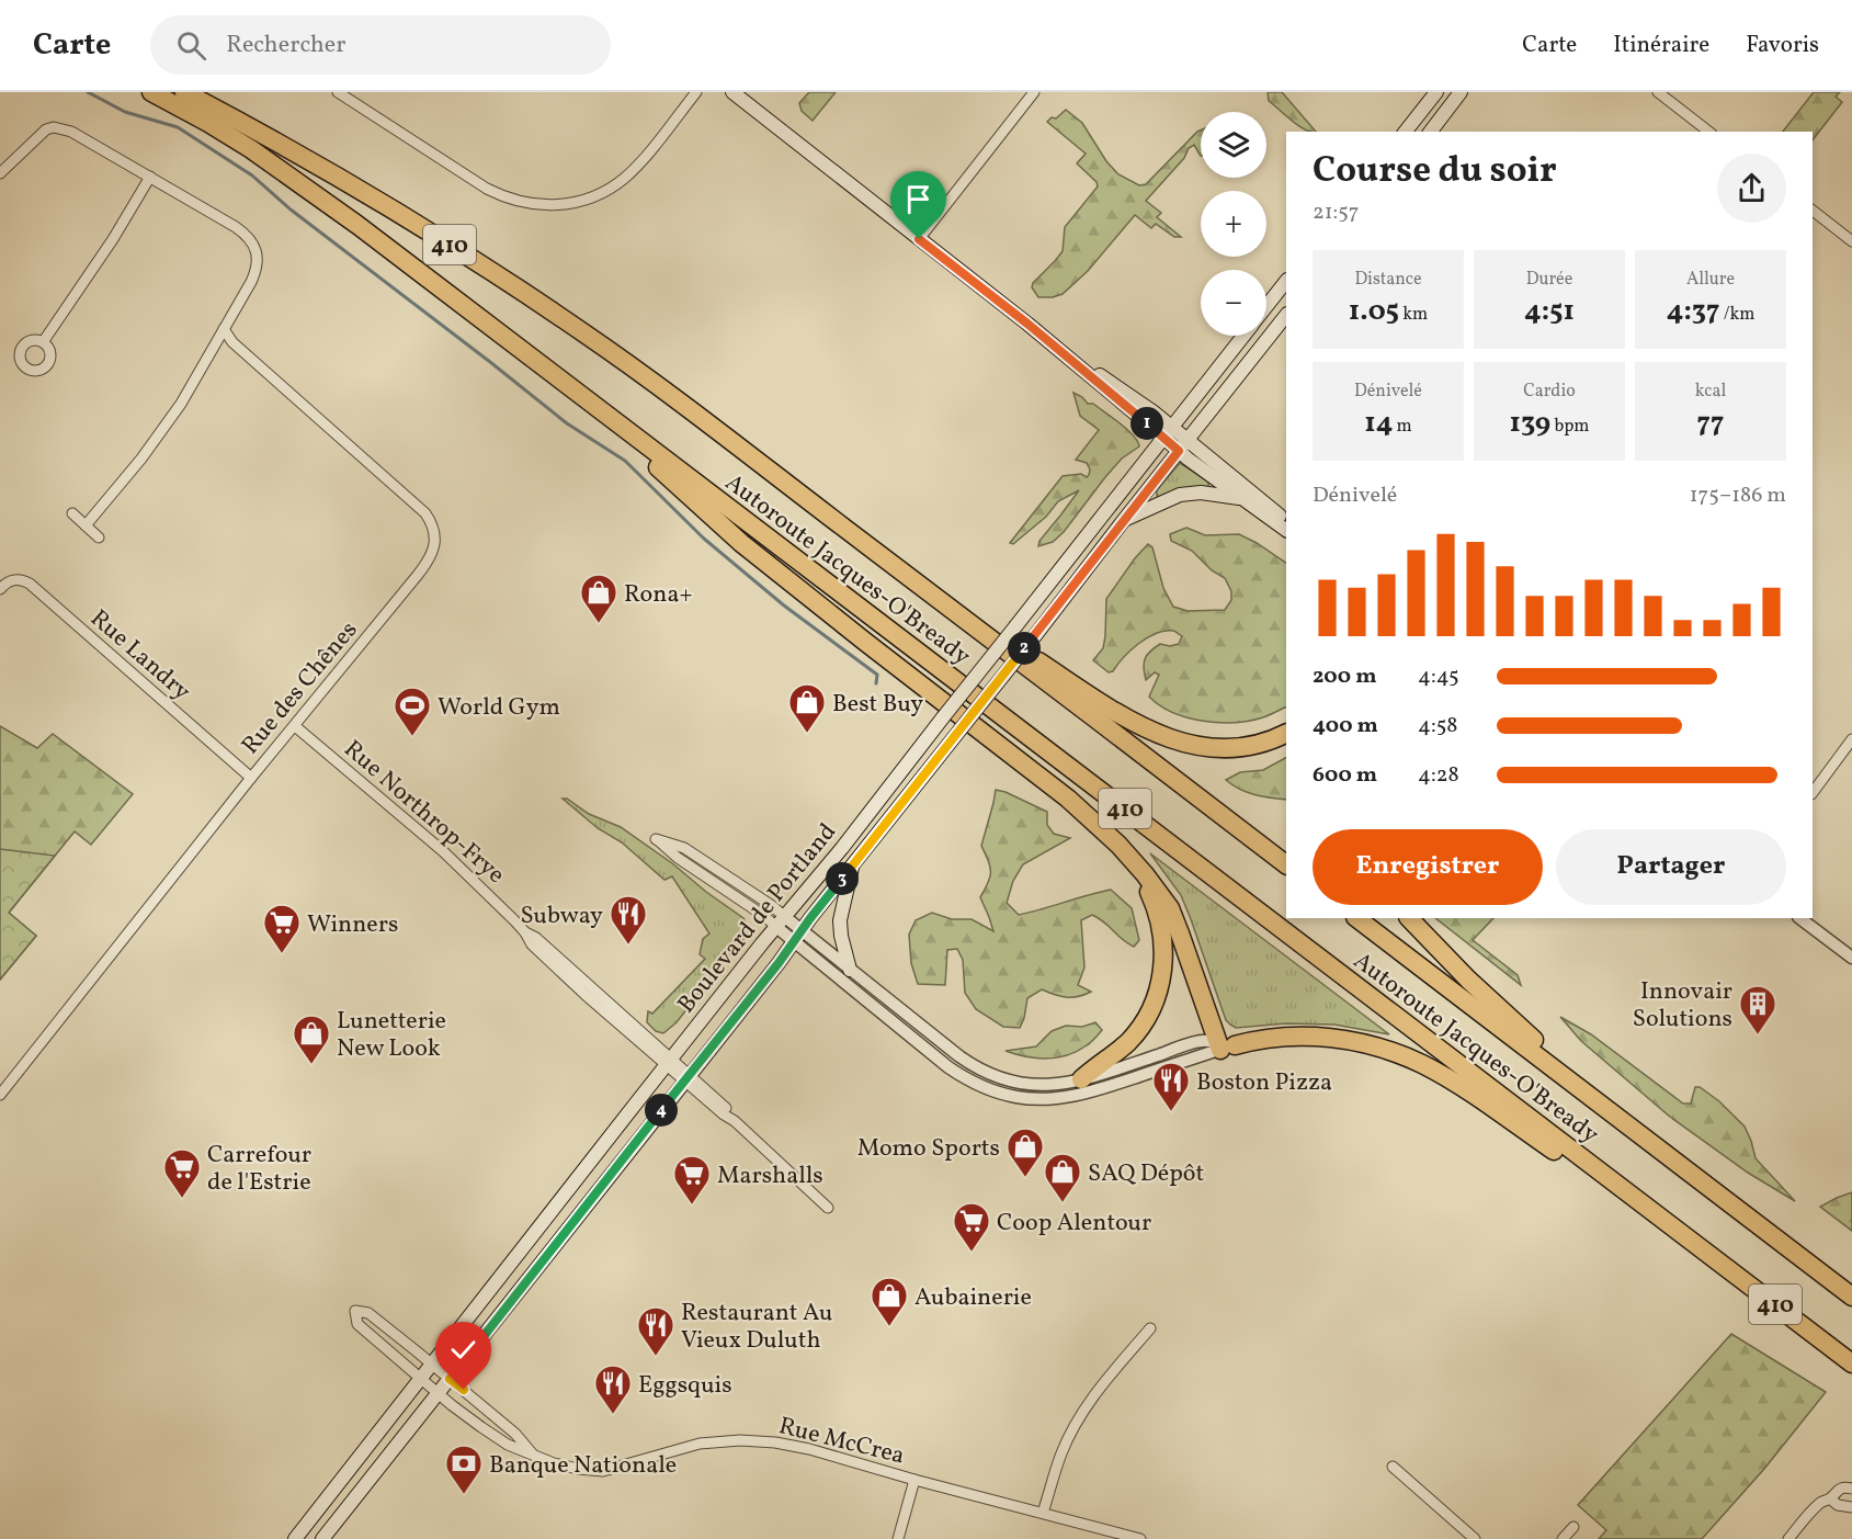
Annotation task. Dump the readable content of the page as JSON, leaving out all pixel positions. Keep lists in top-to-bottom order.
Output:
{
  "streets": {
    "highway": ["410", "Autoroute Jacques-O'Bready"],
    "main road": ["Boulevard de Portland"],
    "street": [
      "Rue Landry",
      "Rue des Chênes",
      "Rue Northrop-Frye",
      "Rue McCrea"
    ]
  },
  "crossings": [
    ["Rue Landry", "Rue des Chênes"],
    ["Rue des Chênes", "Rue Northrop-Frye"],
    ["Rue Northrop-Frye", "Boulevard de Portland"],
    ["Boulevard de Portland", "Rue McCrea"]
  ],
  "places": {
    "shop": [
      "Rona+",
      "Best Buy",
      "Lunetterie New Look",
      "Momo Sports",
      "SAQ Dépôt",
      "Aubainerie"
    ],
    "sports": ["World Gym"],
    "restaurant": [
      "Subway",
      "Boston Pizza",
      "Restaurant Au Vieux Duluth",
      "Eggsquis"
    ],
    "supermarket": [
      "Winners",
      "Carrefour de l'Estrie",
      "Marshalls",
      "Coop Alentour"
    ],
    "building": ["Innovair Solutions"],
    "bank": ["Banque Nationale"]
  },
  "page": {
    "header": "Carte",
    "search": "Rechercher",
    "nav": ["Carte", "Itinéraire", "Favoris"],
    "map_buttons": ["+", "−"],
    "heading": ["Course du soir", "21:57"],
    "stats": [
      ["Distance", "1.05 km"],
      ["Durée", "4:51"],
      ["Allure", "4:37 /km"],
      ["Dénivelé", "14 m"],
      ["Cardio", "139 bpm"],
      ["kcal", "77"]
    ],
    "pins": [
      "1",
      "2",
      "3",
      "4"
    ],
    "chart": ["Dénivelé", "175–186 m"],
    "list": [
      {
        "name": "200 m",
        "note": "4:45"
      },
      {
        "name": "400 m",
        "note": "4:58"
      },
      {
        "name": "600 m",
        "note": "4:28"
      }
    ],
    "buttons": ["Enregistrer", "Partager"]
  }
}
